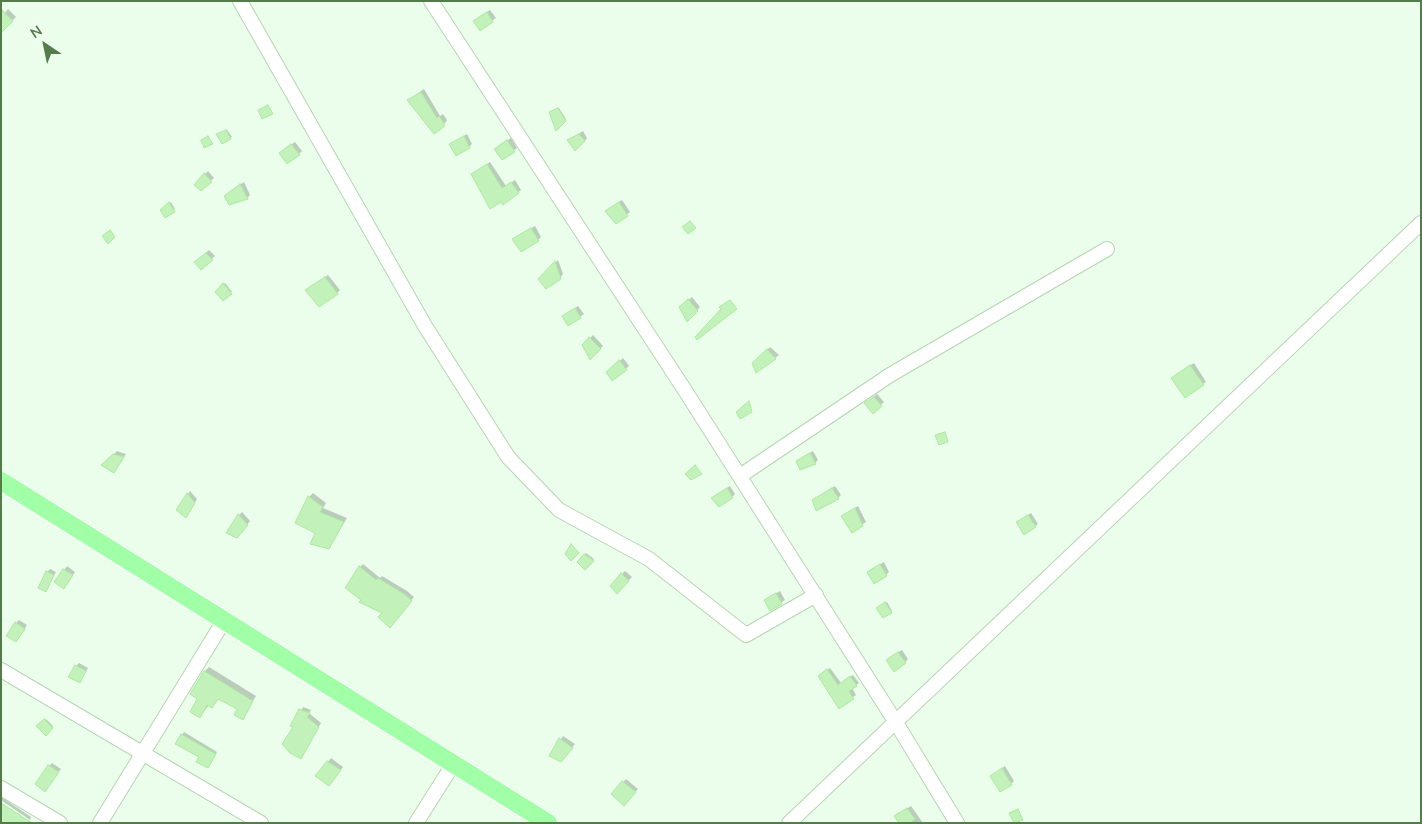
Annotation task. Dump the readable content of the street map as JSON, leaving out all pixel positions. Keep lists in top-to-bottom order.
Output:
{
  "north": "top left"
}
